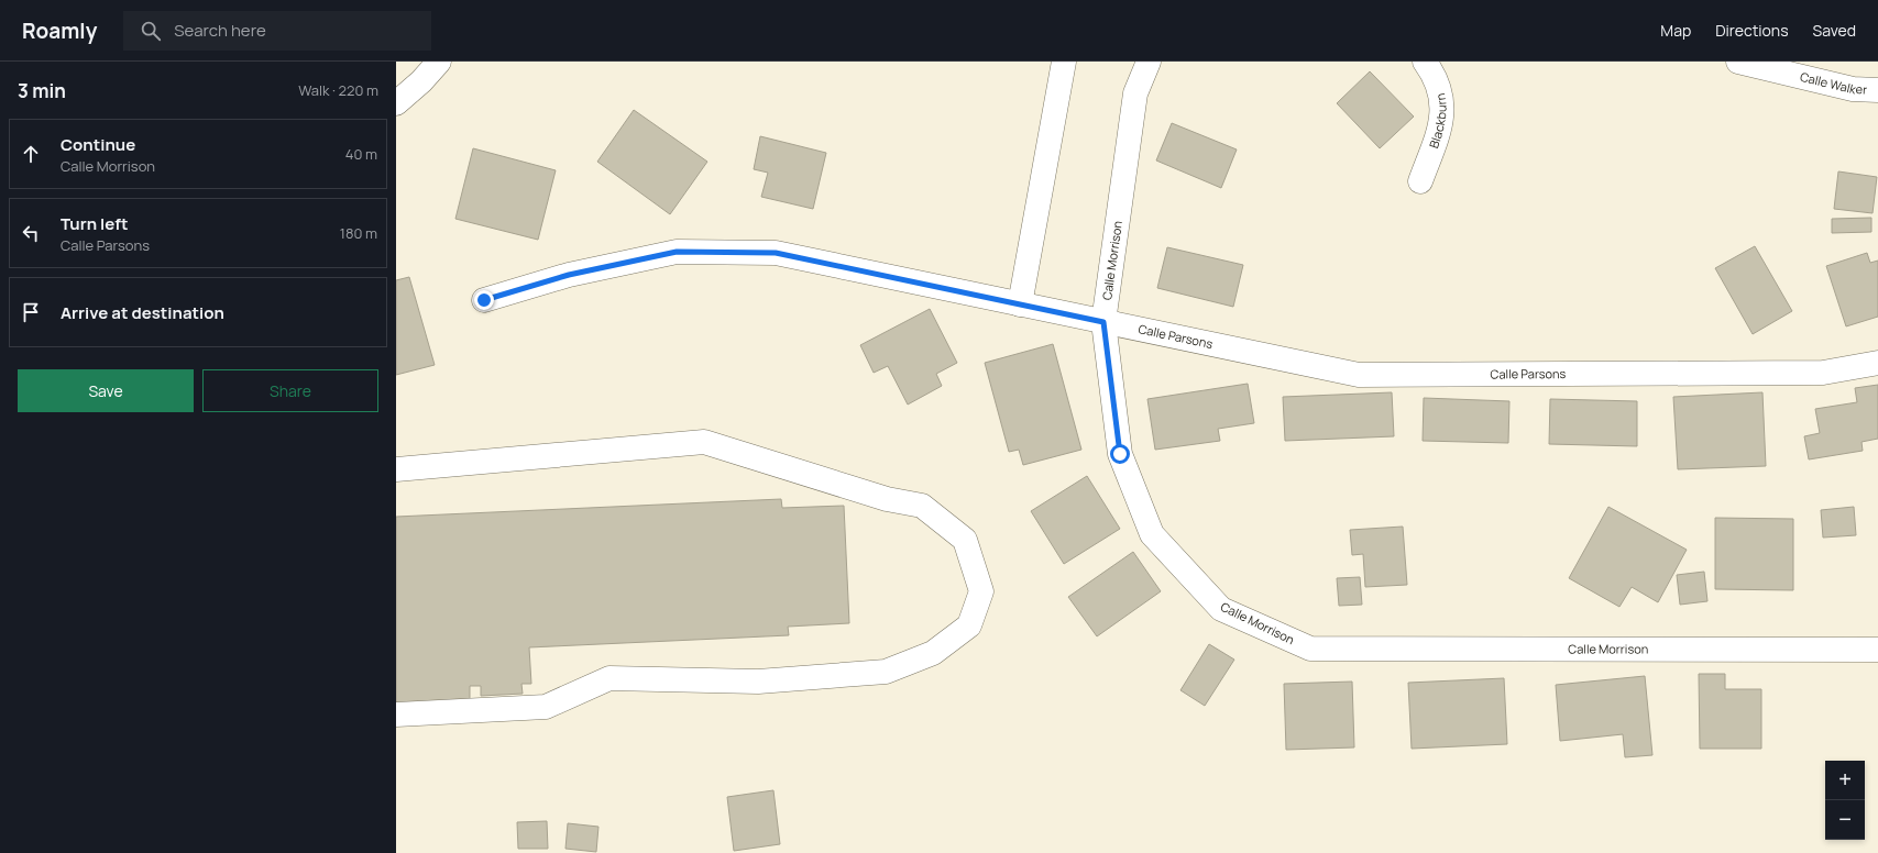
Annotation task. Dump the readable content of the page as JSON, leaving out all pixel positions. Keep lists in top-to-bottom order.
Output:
{
  "streets": {
    "street": [
      "Calle Walker",
      "Blackburn",
      "Calle Morrison",
      "Calle Parsons"
    ]
  },
  "crossings": [
    ["Calle Morrison", "Calle Parsons"]
  ],
  "page": {
    "header": "Roamly",
    "search": "Search here",
    "nav": ["Map", "Directions", "Saved"],
    "heading": ["3 min", "Walk · 220 m"],
    "list": [
      ["Continue", "Calle Morrison", "40 m"],
      ["Turn left", "Calle Parsons", "180 m"],
      "Arrive at destination"
    ],
    "buttons": ["Save", "Share"],
    "map_buttons": ["+", "−"]
  }
}
